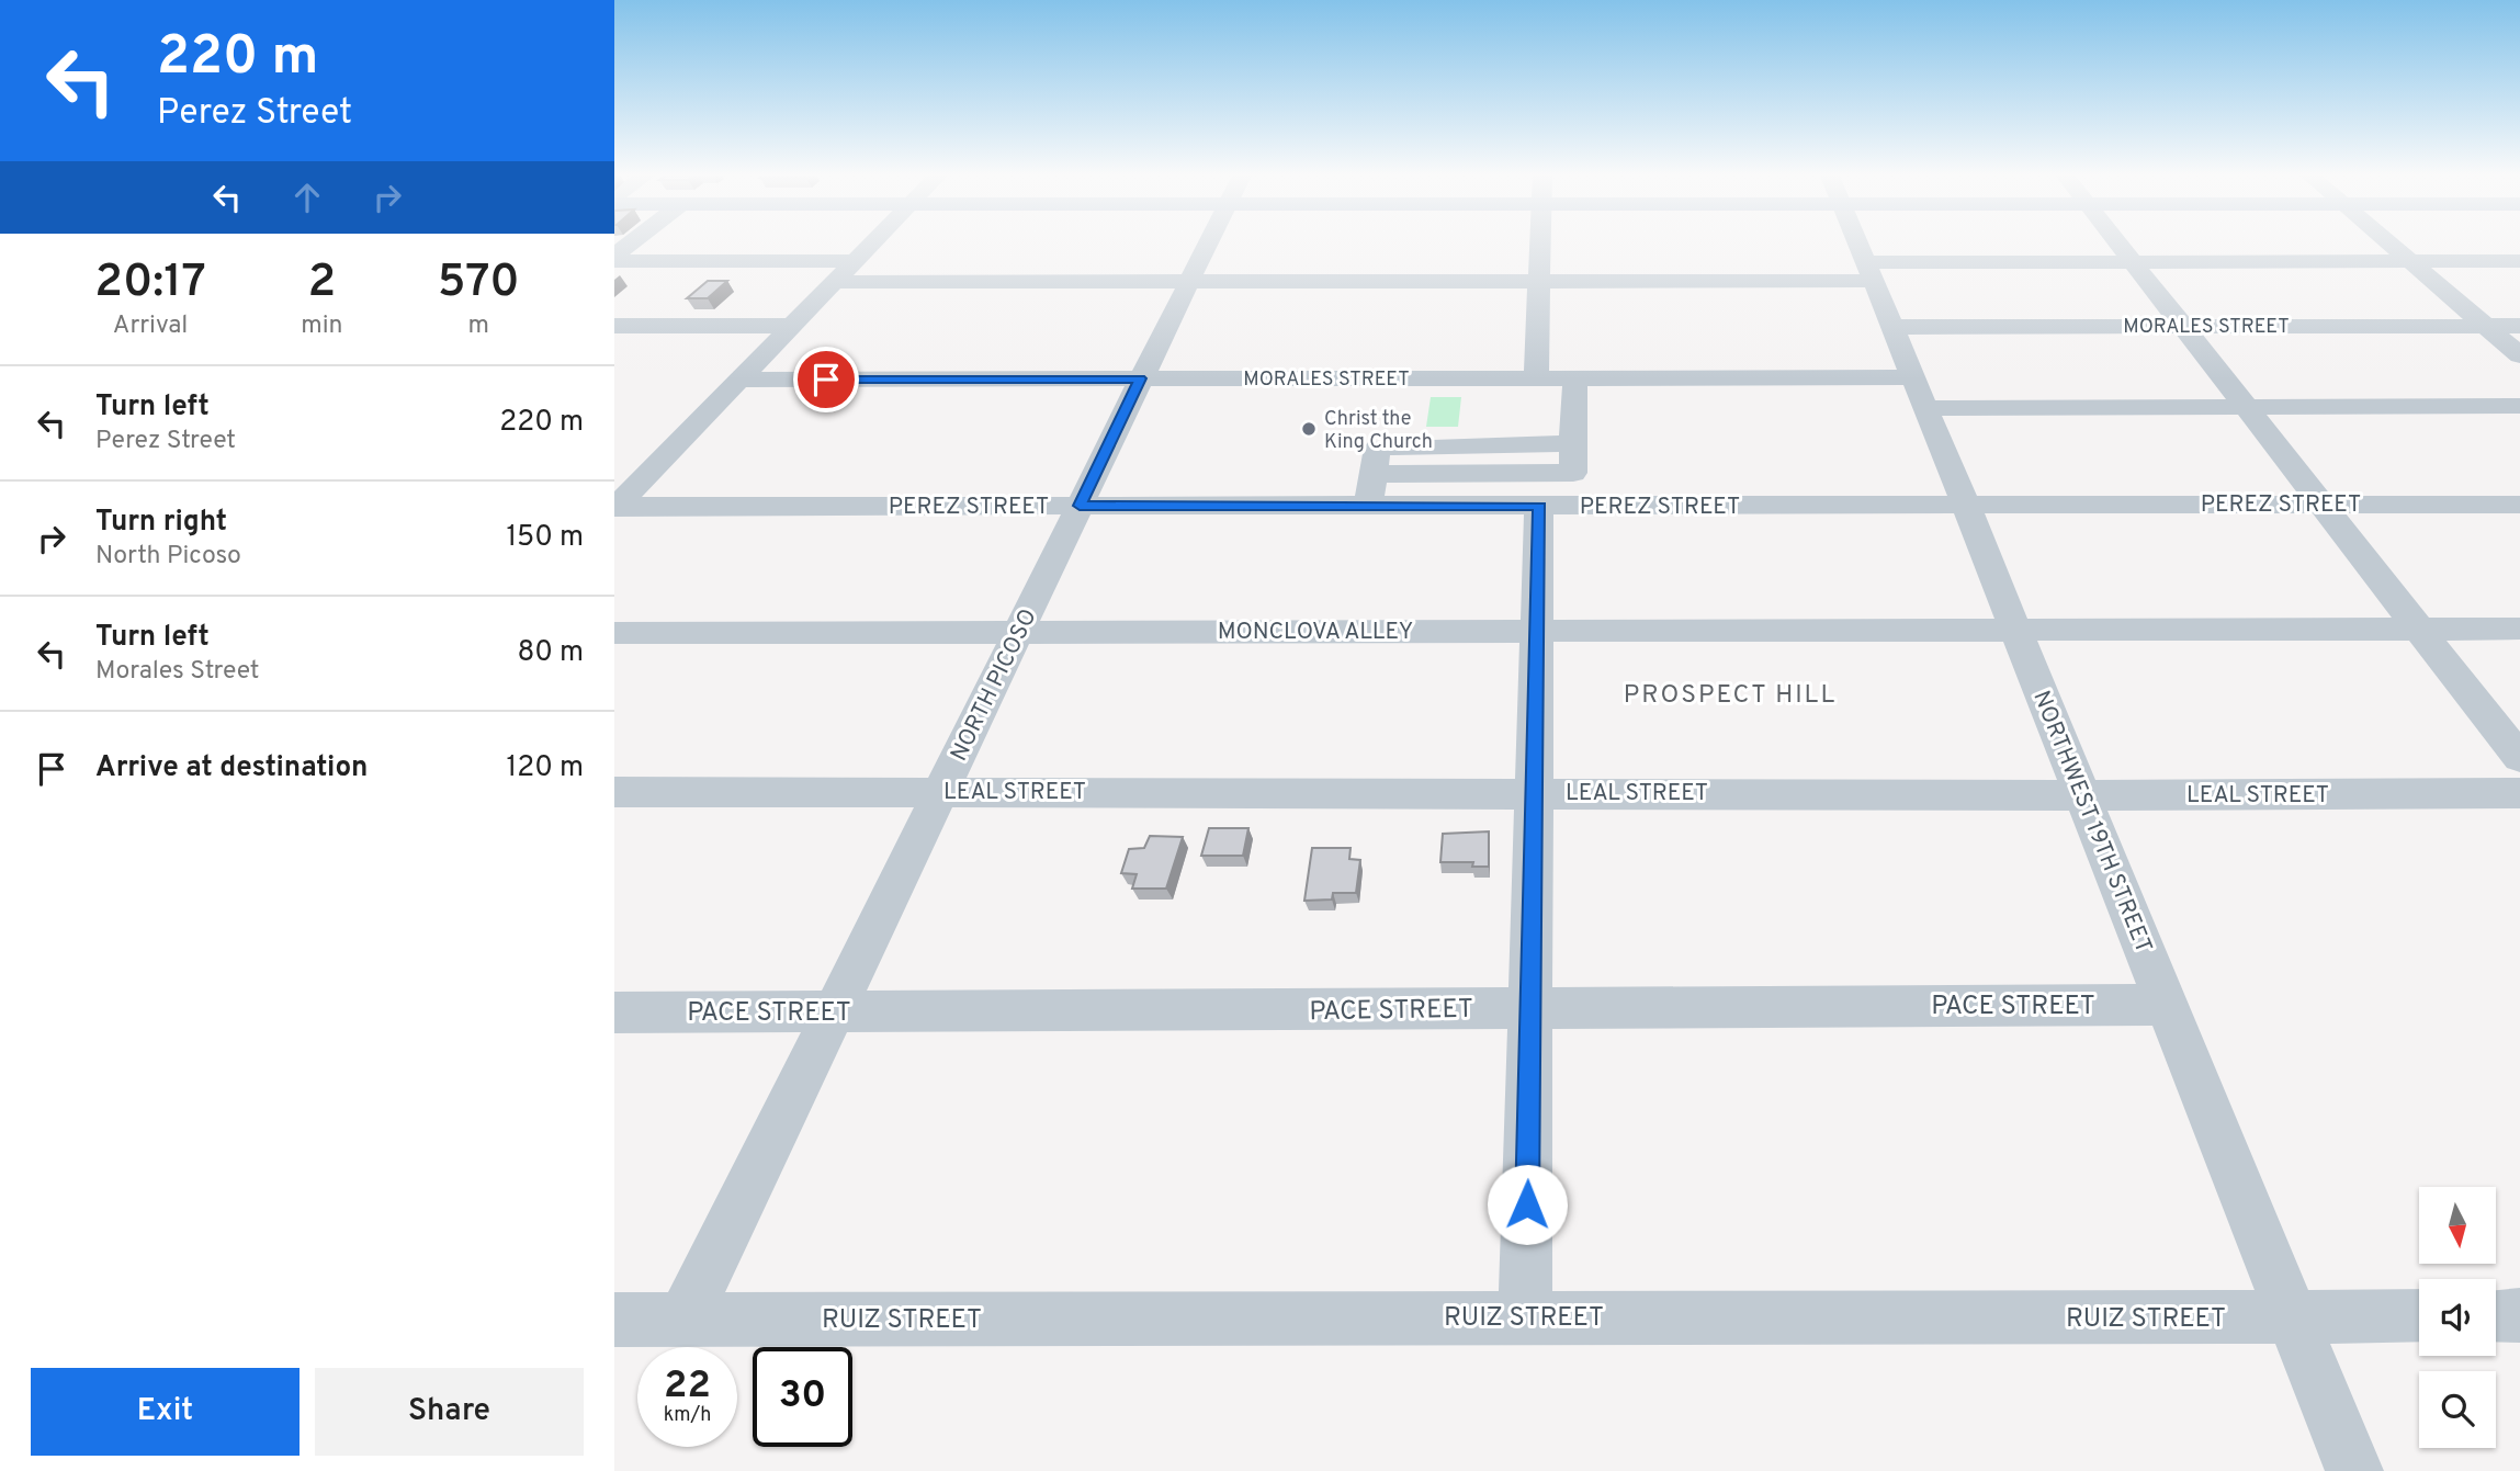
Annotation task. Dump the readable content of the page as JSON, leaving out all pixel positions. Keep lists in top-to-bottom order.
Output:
{
  "streets": {
    "street": [
      "MORALES STREET",
      "PEREZ STREET",
      "MONCLOVA ALLEY",
      "NORTH PICOSO",
      "LEAL STREET",
      "NORTHWEST 19TH STREET",
      "PACE STREET",
      "RUIZ STREET"
    ]
  },
  "crossings": [
    ["MORALES STREET", "NORTH PICOSO"],
    ["MORALES STREET", "NORTHWEST 19TH STREET"],
    ["PEREZ STREET", "NORTH PICOSO"],
    ["PEREZ STREET", "NORTHWEST 19TH STREET"],
    ["MONCLOVA ALLEY", "NORTH PICOSO"],
    ["MONCLOVA ALLEY", "NORTHWEST 19TH STREET"],
    ["NORTH PICOSO", "LEAL STREET"],
    ["NORTH PICOSO", "PACE STREET"],
    ["NORTH PICOSO", "RUIZ STREET"],
    ["LEAL STREET", "NORTHWEST 19TH STREET"],
    ["NORTHWEST 19TH STREET", "PACE STREET"],
    ["NORTHWEST 19TH STREET", "RUIZ STREET"]
  ],
  "districts": ["PROSPECT HILL"],
  "places": ["Christ the King Church"],
  "north": "bottom",
  "page": {
    "turn": ["220 m", "Perez Street"],
    "eta": [
      "20:17",
      "Arrival",
      "2",
      "min",
      "570",
      "m"
    ],
    "list": [
      {
        "name": "Turn left",
        "note": "Perez Street",
        "value": "220 m"
      },
      {
        "name": "Turn right",
        "note": "North Picoso",
        "value": "150 m"
      },
      {
        "name": "Turn left",
        "note": "Morales Street",
        "value": "80 m"
      },
      {
        "name": "Arrive at destination",
        "value": "120 m"
      }
    ],
    "speed": "22 km/h",
    "limit": "30",
    "buttons": ["Exit", "Share"]
  }
}
